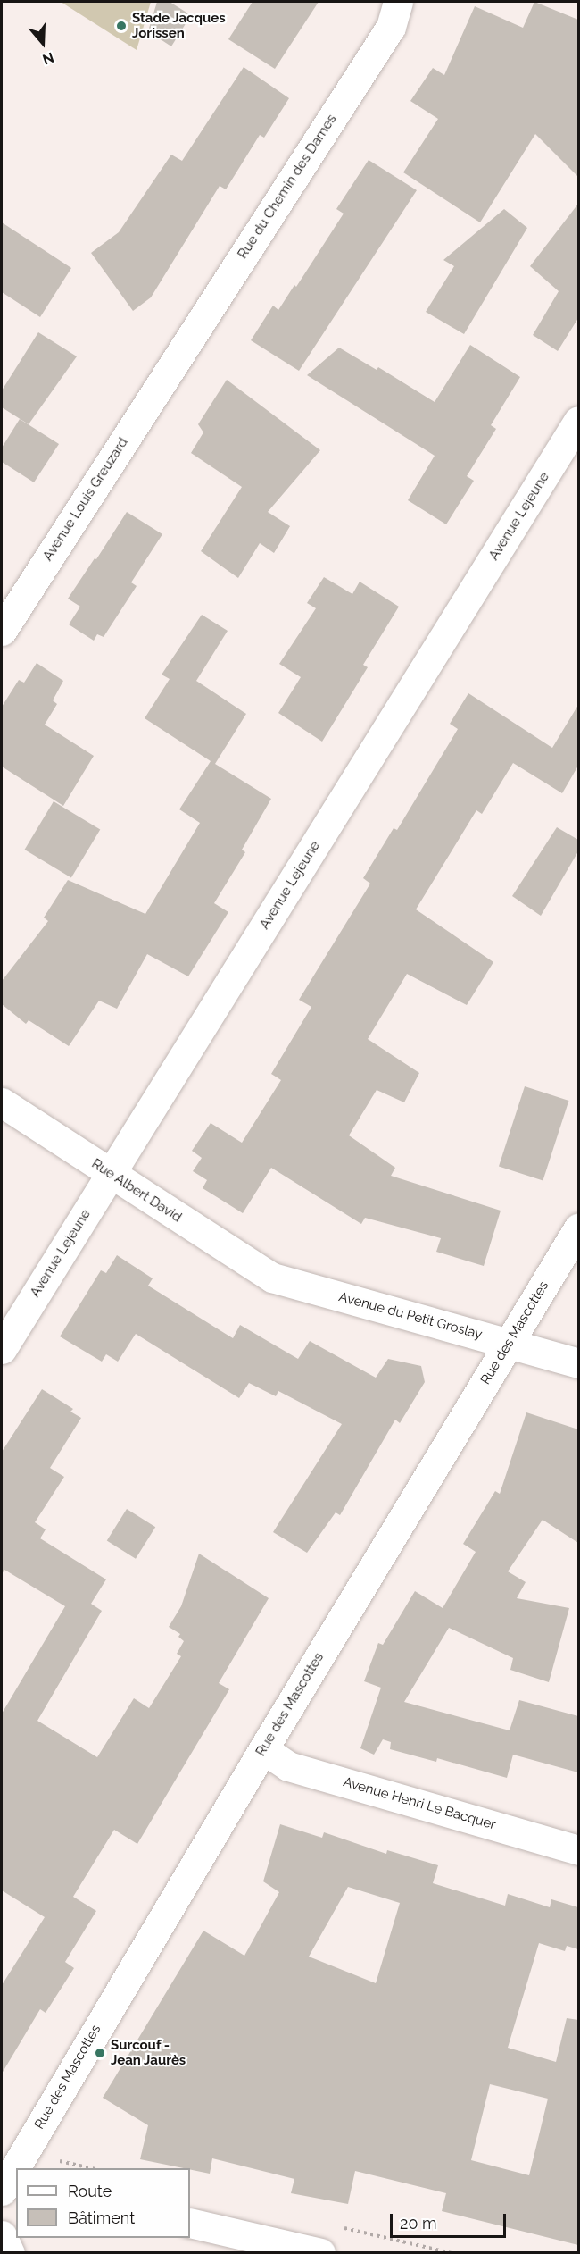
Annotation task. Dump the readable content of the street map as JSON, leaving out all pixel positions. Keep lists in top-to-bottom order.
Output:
{
  "streets": {
    "street": [
      "Rue du Chemin des Dames",
      "Avenue Louis Greuzard",
      "Avenue Lejeune",
      "Rue Albert David",
      "Avenue du Petit Groslay",
      "Rue des Mascottes",
      "Avenue Henri Le Bacquer"
    ]
  },
  "crossings": [
    ["Rue du Chemin des Dames", "Avenue Louis Greuzard"],
    ["Avenue Lejeune", "Rue Albert David"],
    ["Rue Albert David", "Avenue du Petit Groslay"],
    ["Avenue du Petit Groslay", "Rue des Mascottes"],
    ["Rue des Mascottes", "Avenue Henri Le Bacquer"]
  ],
  "places": ["Stade Jacques Jorissen", "Surcouf - Jean Jaurès"],
  "legend": ["Route", "Bâtiment"],
  "scale_bar": "20 m",
  "north": "bottom"
}
